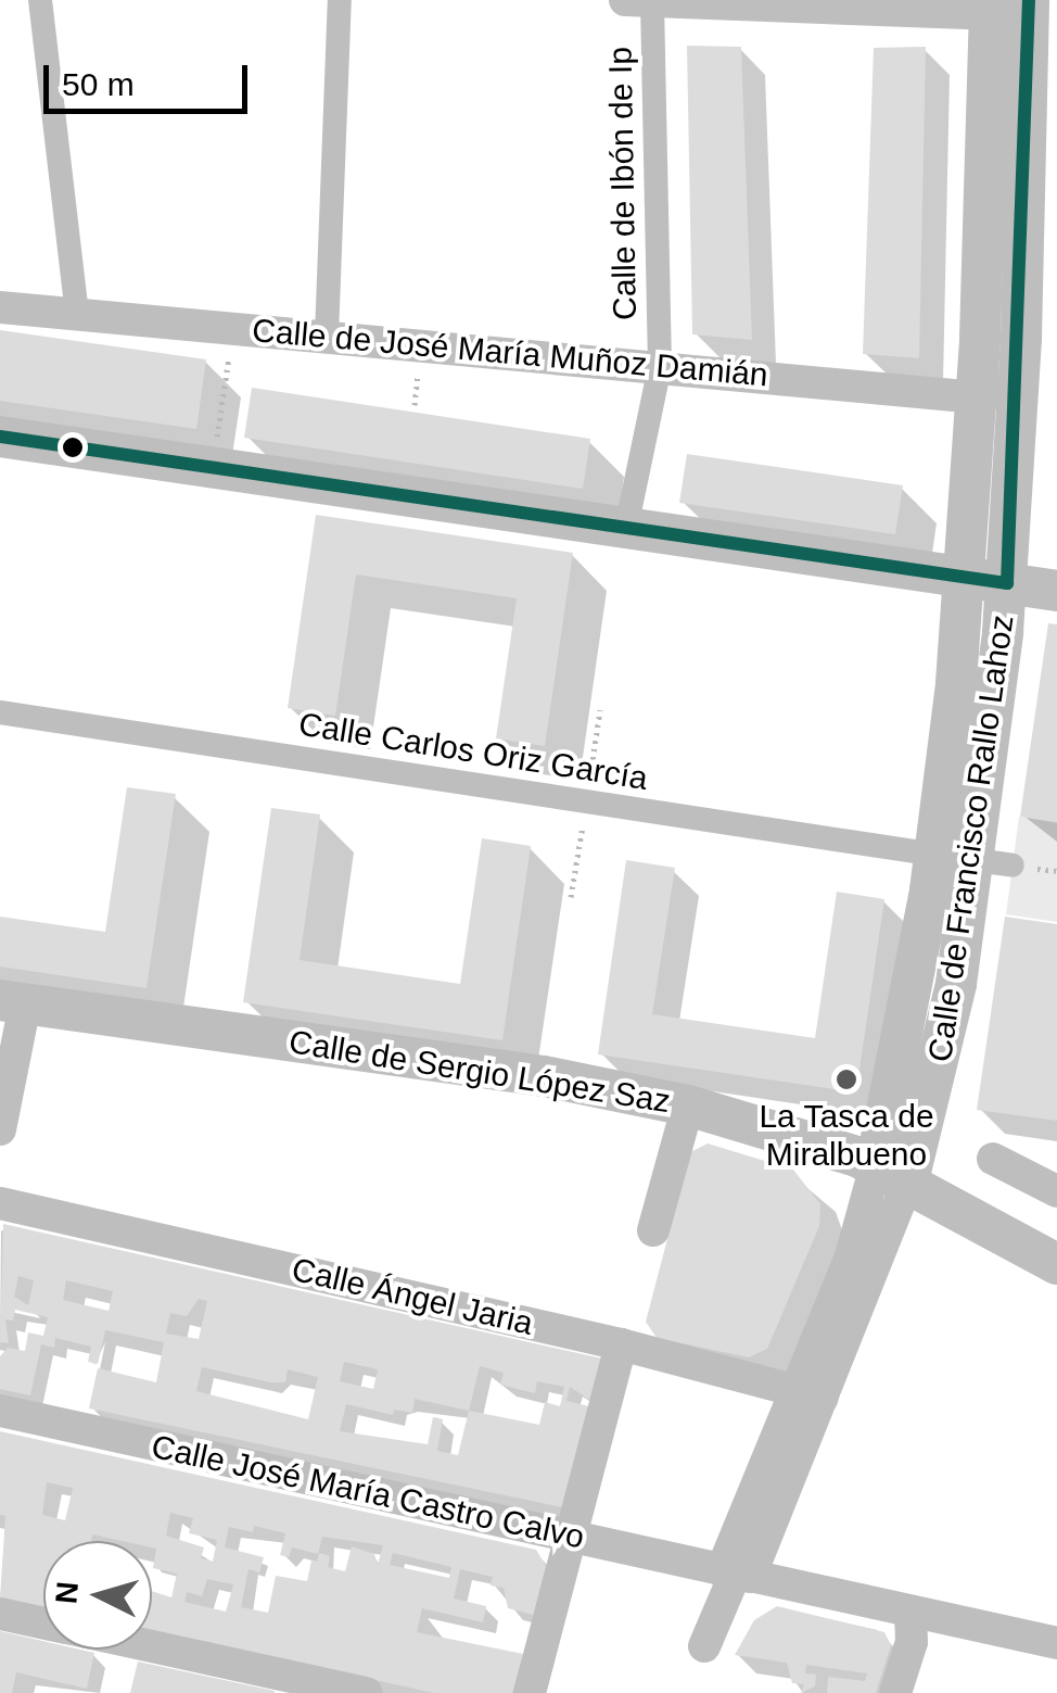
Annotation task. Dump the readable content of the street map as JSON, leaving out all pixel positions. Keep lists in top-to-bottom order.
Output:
{
  "streets": {
    "street": [
      "Calle de Ibón de Ip",
      "Calle de José María Muñoz Damián",
      "Calle Carlos Oriz García",
      "Calle de Francisco Rallo Lahoz",
      "Calle de Sergio López Saz",
      "Calle Ángel Jaria",
      "Calle José María Castro Calvo"
    ]
  },
  "crossings": [
    ["Calle de Ibón de Ip", "Calle de José María Muñoz Damián"],
    ["Calle de José María Muñoz Damián", "Calle de Francisco Rallo Lahoz"],
    ["Calle Carlos Oriz García", "Calle de Francisco Rallo Lahoz"],
    ["Calle de Francisco Rallo Lahoz", "Calle de Sergio López Saz"],
    ["Calle de Francisco Rallo Lahoz", "Calle Ángel Jaria"],
    ["Calle de Francisco Rallo Lahoz", "Calle José María Castro Calvo"]
  ],
  "places": ["La Tasca de Miralbueno"],
  "scale_bar": "50 m",
  "north": "left"
}
